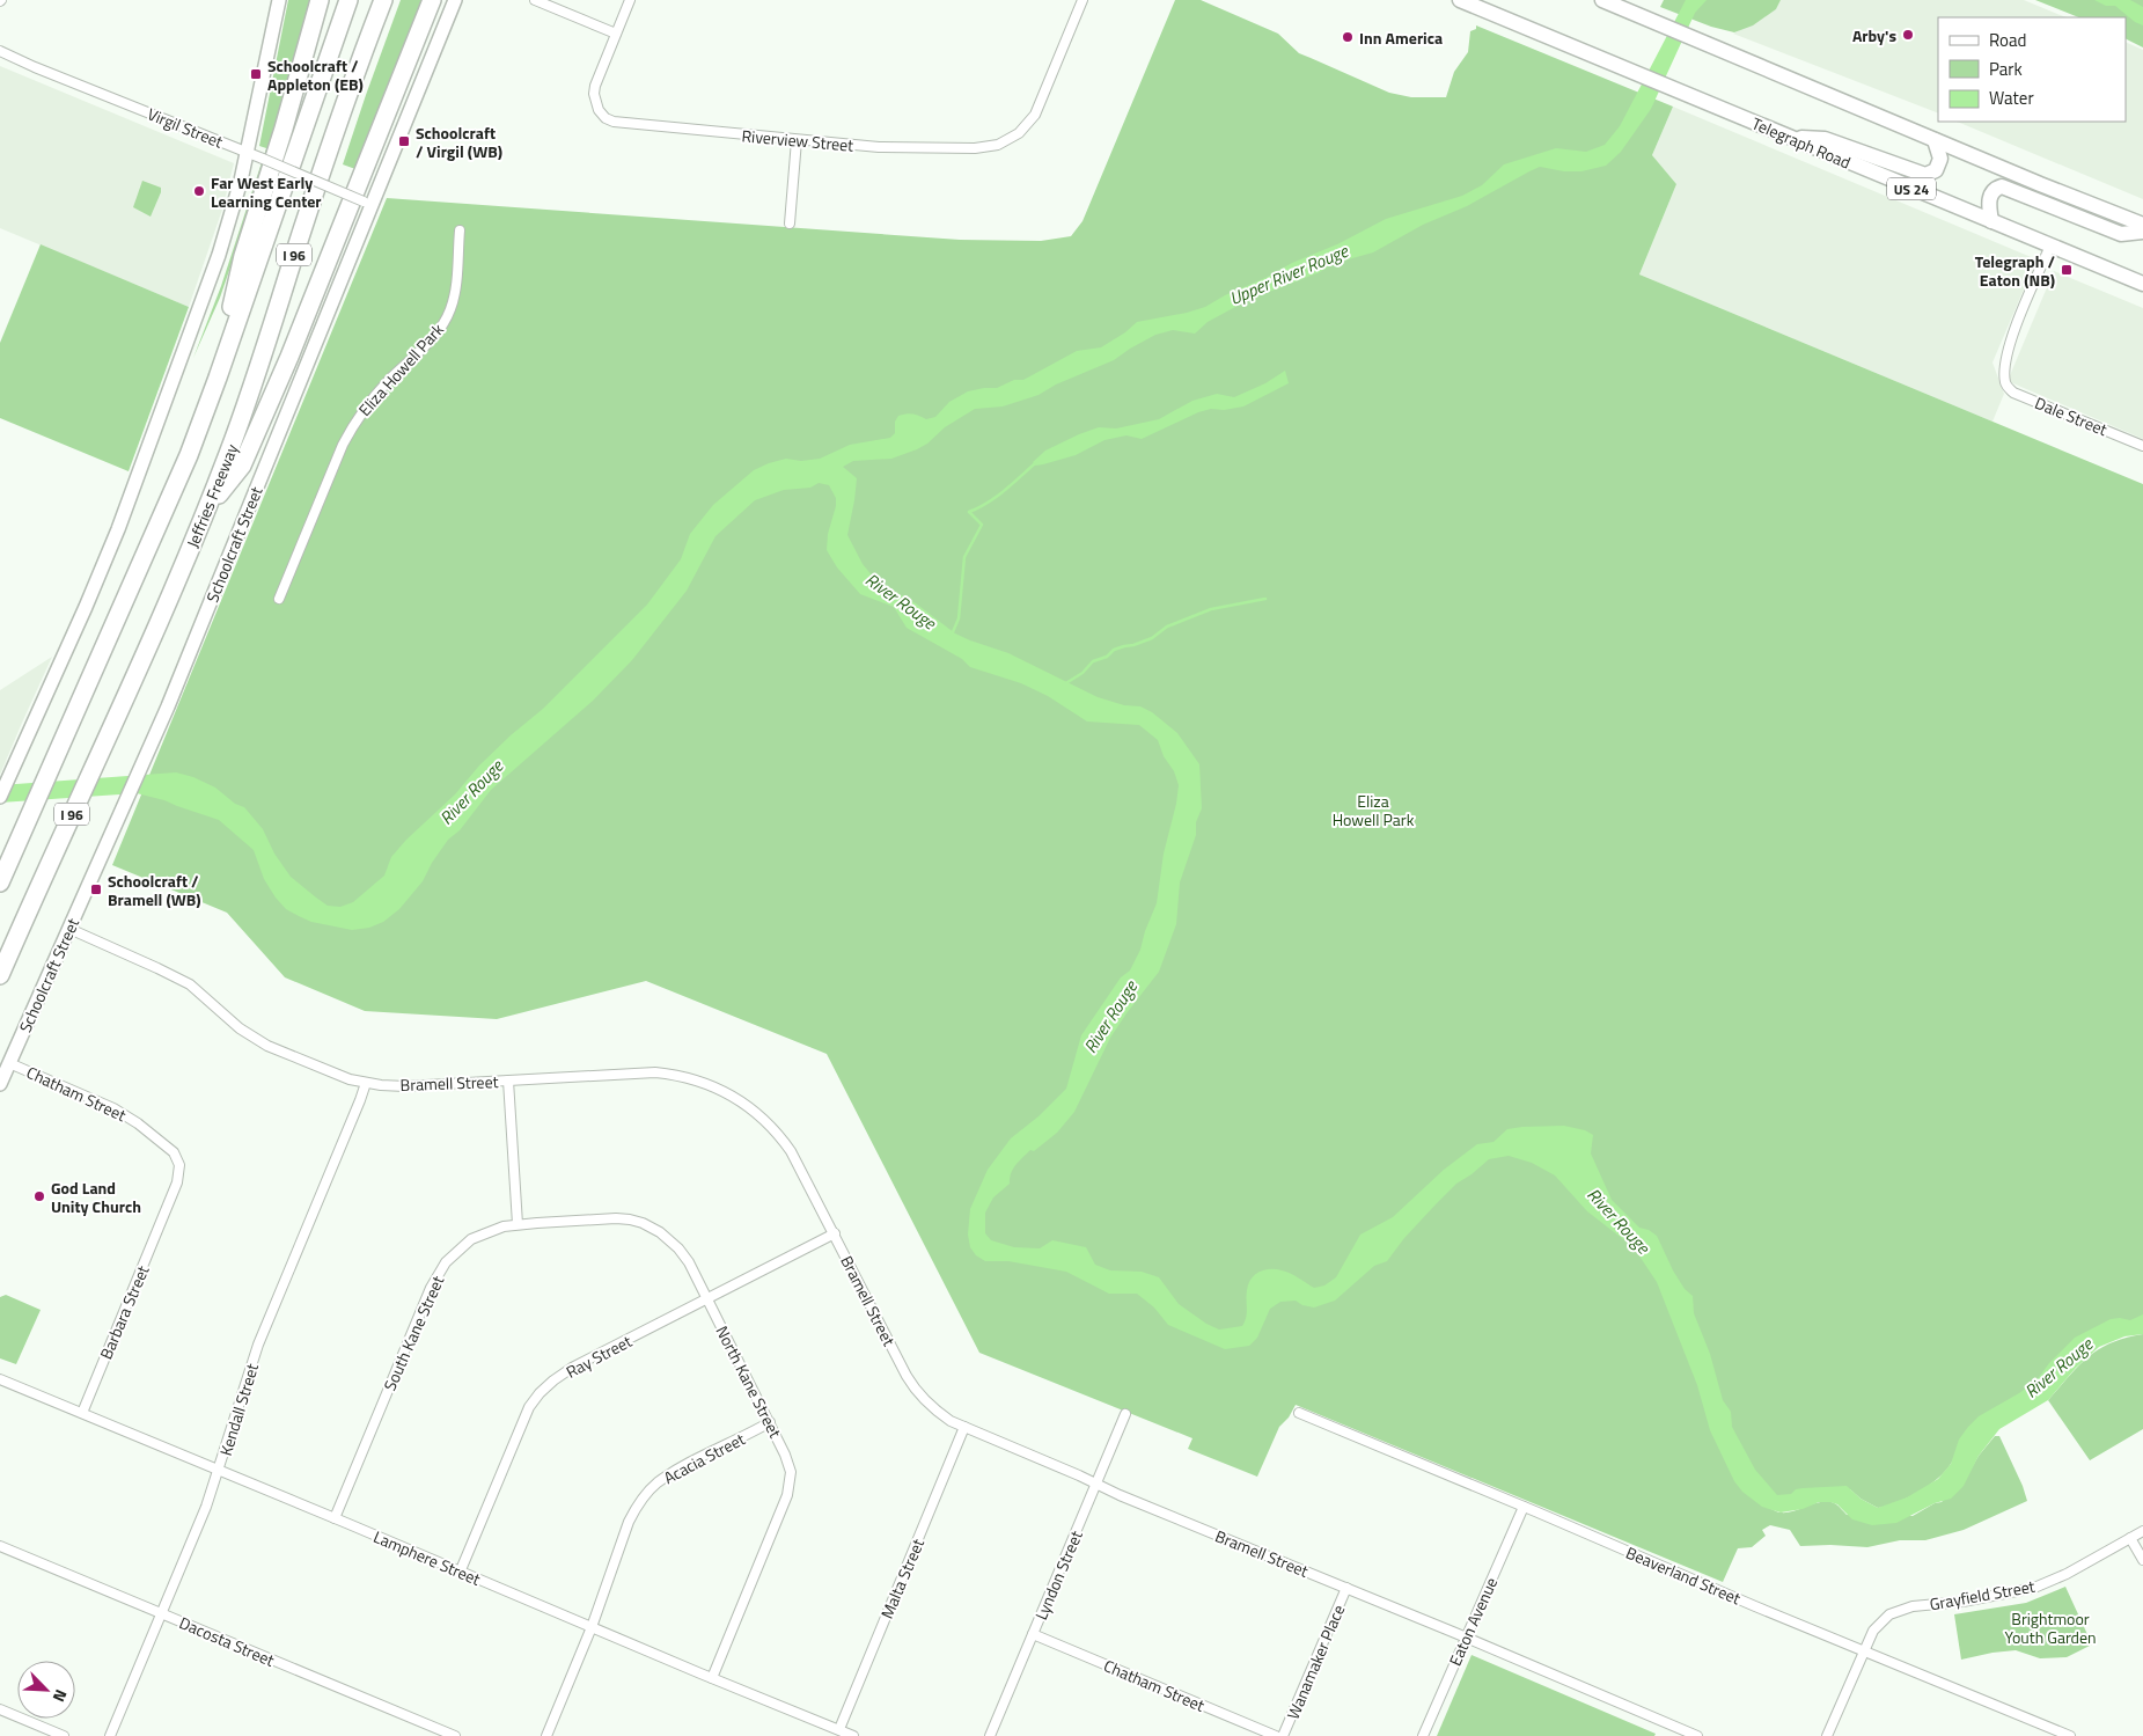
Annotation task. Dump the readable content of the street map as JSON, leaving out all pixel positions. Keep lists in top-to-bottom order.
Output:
{
  "streets": {
    "highway": ["I 96", "Jeffries Freeway"],
    "main road": ["Telegraph Road", "US 24", "Schoolcraft Street"],
    "street": [
      "Virgil Street",
      "Riverview Street",
      "Eliza Howell Park",
      "Dale Street",
      "Bramell Street",
      "Chatham Street",
      "Barbara Street",
      "South Kane Street",
      "Ray Street",
      "North Kane Street",
      "Kendall Street",
      "Acacia Street",
      "Lamphere Street",
      "Lyndon Street",
      "Beaverland Street",
      "Malta Street",
      "Grayfield Street",
      "Eaton Avenue",
      "Dacosta Street",
      "Wanamaker Place"
    ]
  },
  "crossings": [
    ["Virgil Street", "Schoolcraft Street"],
    ["Telegraph Road", "Dale Street"],
    ["Schoolcraft Street", "Bramell Street"],
    ["Schoolcraft Street", "Chatham Street"],
    ["Bramell Street", "Ray Street"],
    ["Bramell Street", "Kendall Street"],
    ["Bramell Street", "Lyndon Street"],
    ["Bramell Street", "Malta Street"],
    ["Bramell Street", "Eaton Avenue"],
    ["Bramell Street", "Wanamaker Place"],
    ["Chatham Street", "Barbara Street"],
    ["Chatham Street", "Lyndon Street"],
    ["Barbara Street", "Lamphere Street"],
    ["South Kane Street", "North Kane Street"],
    ["South Kane Street", "Lamphere Street"],
    ["Ray Street", "North Kane Street"],
    ["Ray Street", "Lamphere Street"],
    ["North Kane Street", "Acacia Street"],
    ["North Kane Street", "Lamphere Street"],
    ["Kendall Street", "Lamphere Street"],
    ["Kendall Street", "Dacosta Street"],
    ["Acacia Street", "Lamphere Street"],
    ["Lamphere Street", "Malta Street"],
    ["Beaverland Street", "Grayfield Street"],
    ["Beaverland Street", "Eaton Avenue"]
  ],
  "water": ["Upper River Rouge", "River Rouge"],
  "parks": ["Eliza Howell Park", "Brightmoor Youth Garden"],
  "places": {
    "other": [
      "Arby's",
      "Inn America",
      "Far West Early Learning Center",
      "God Land Unity Church"
    ],
    "transit": [
      "Schoolcraft / Appleton (EB)",
      "Schoolcraft / Virgil (WB)",
      "Telegraph / Eaton (NB)",
      "Schoolcraft / Bramell (WB)"
    ]
  },
  "legend": ["Road", "Park", "Water"],
  "north": "bottom right"
}
